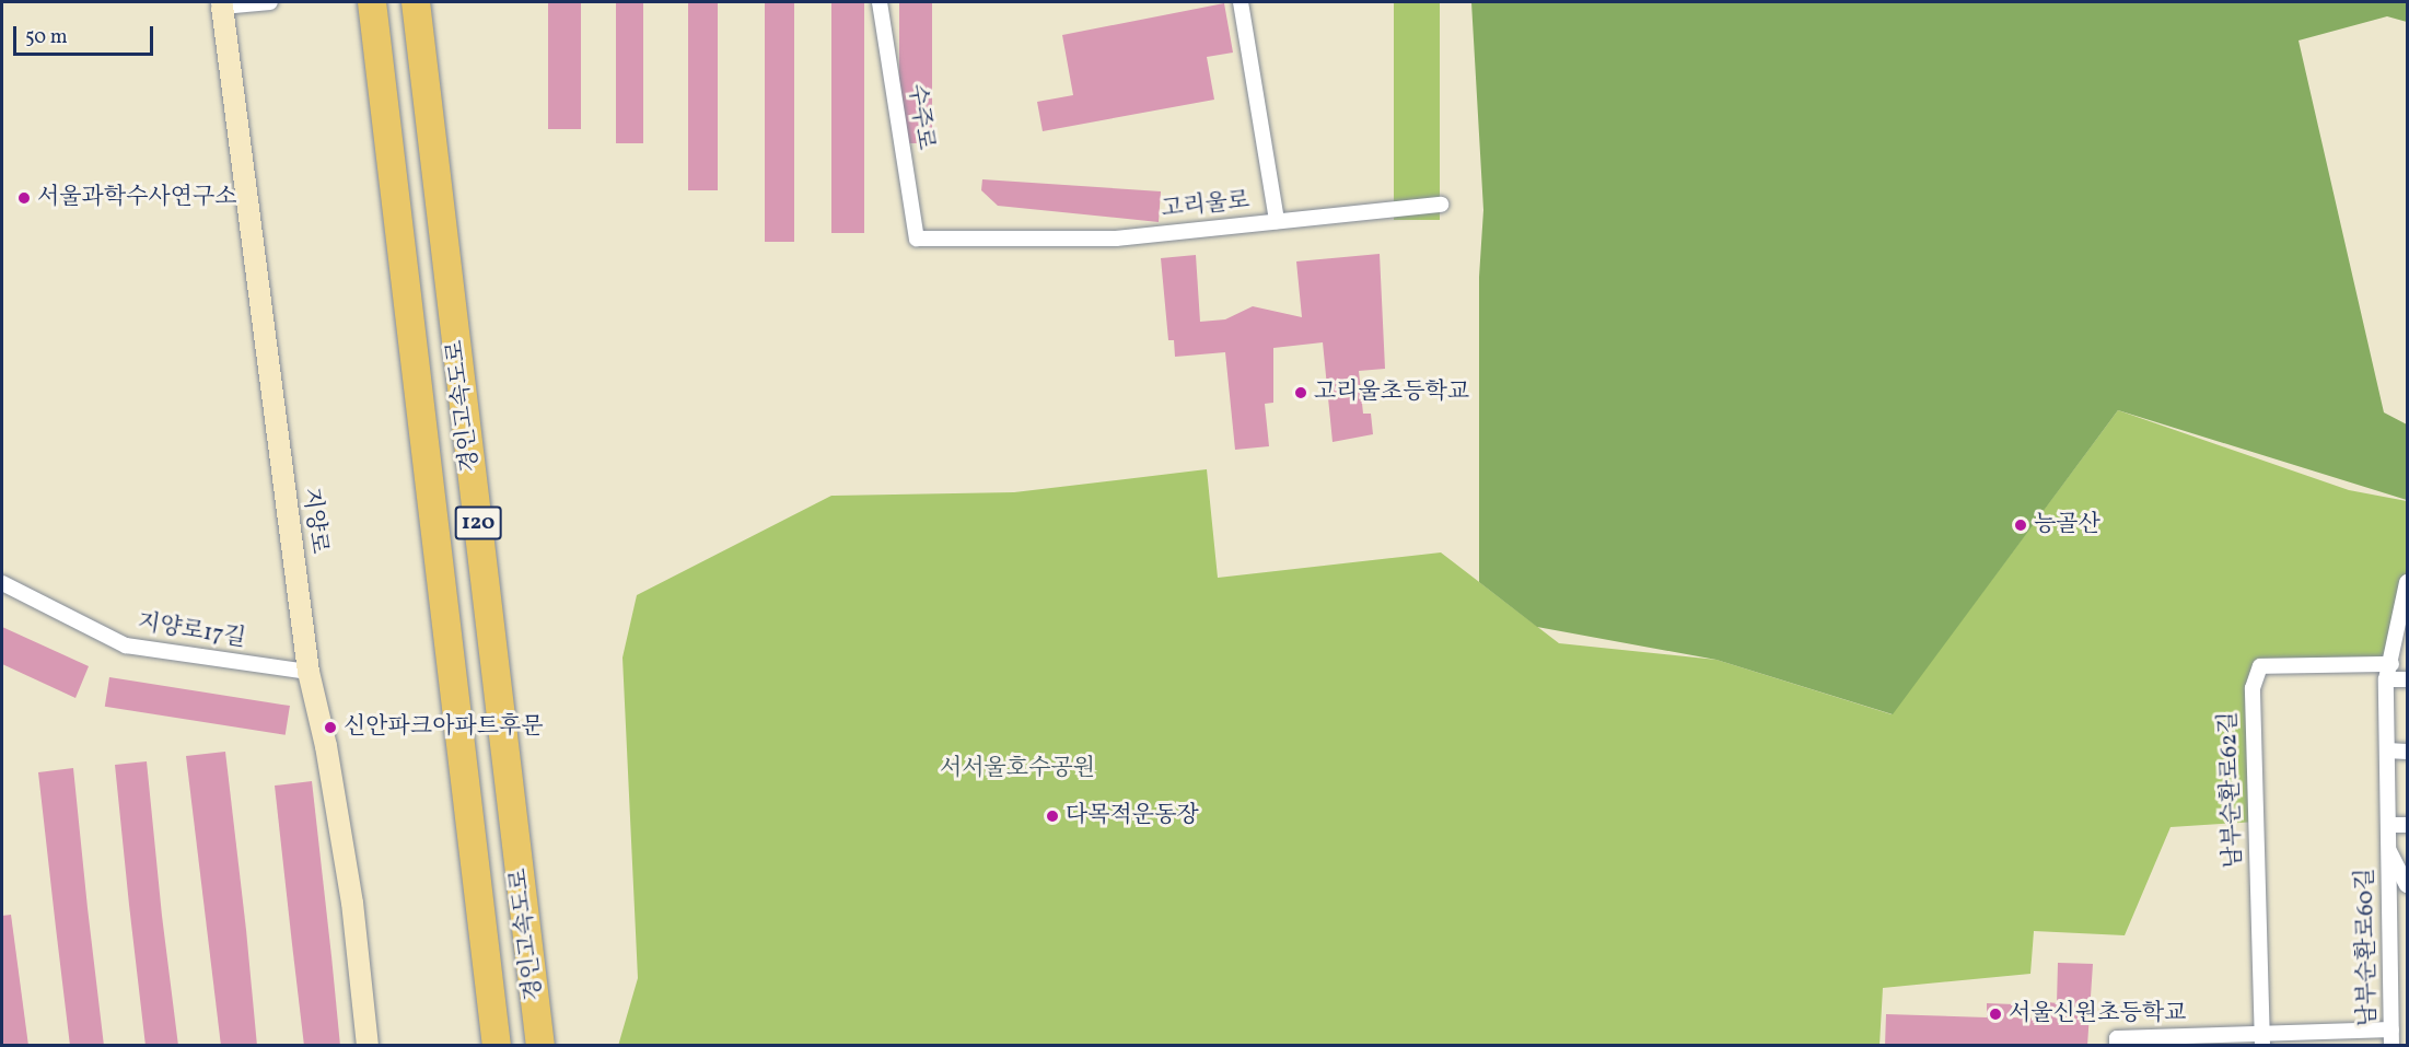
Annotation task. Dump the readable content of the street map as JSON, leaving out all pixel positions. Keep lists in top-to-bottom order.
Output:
{
  "streets": {
    "highway": ["경인고속도로", "120"],
    "street": [
      "수주로",
      "고리울로",
      "지양로",
      "지양로17길",
      "남부순환로62길",
      "남부순환로60길"
    ]
  },
  "crossings": [
    ["수주로", "고리울로"],
    ["지양로", "지양로17길"],
    ["남부순환로62길", "남부순환로60길"]
  ],
  "parks": ["서서울호수공원"],
  "places": [
    "서울과학수사연구소",
    "고리울초등학교",
    "능골산",
    "신안파크아파트후문",
    "다목적운동장",
    "서울신원초등학교"
  ],
  "scale_bar": "50 m"
}
